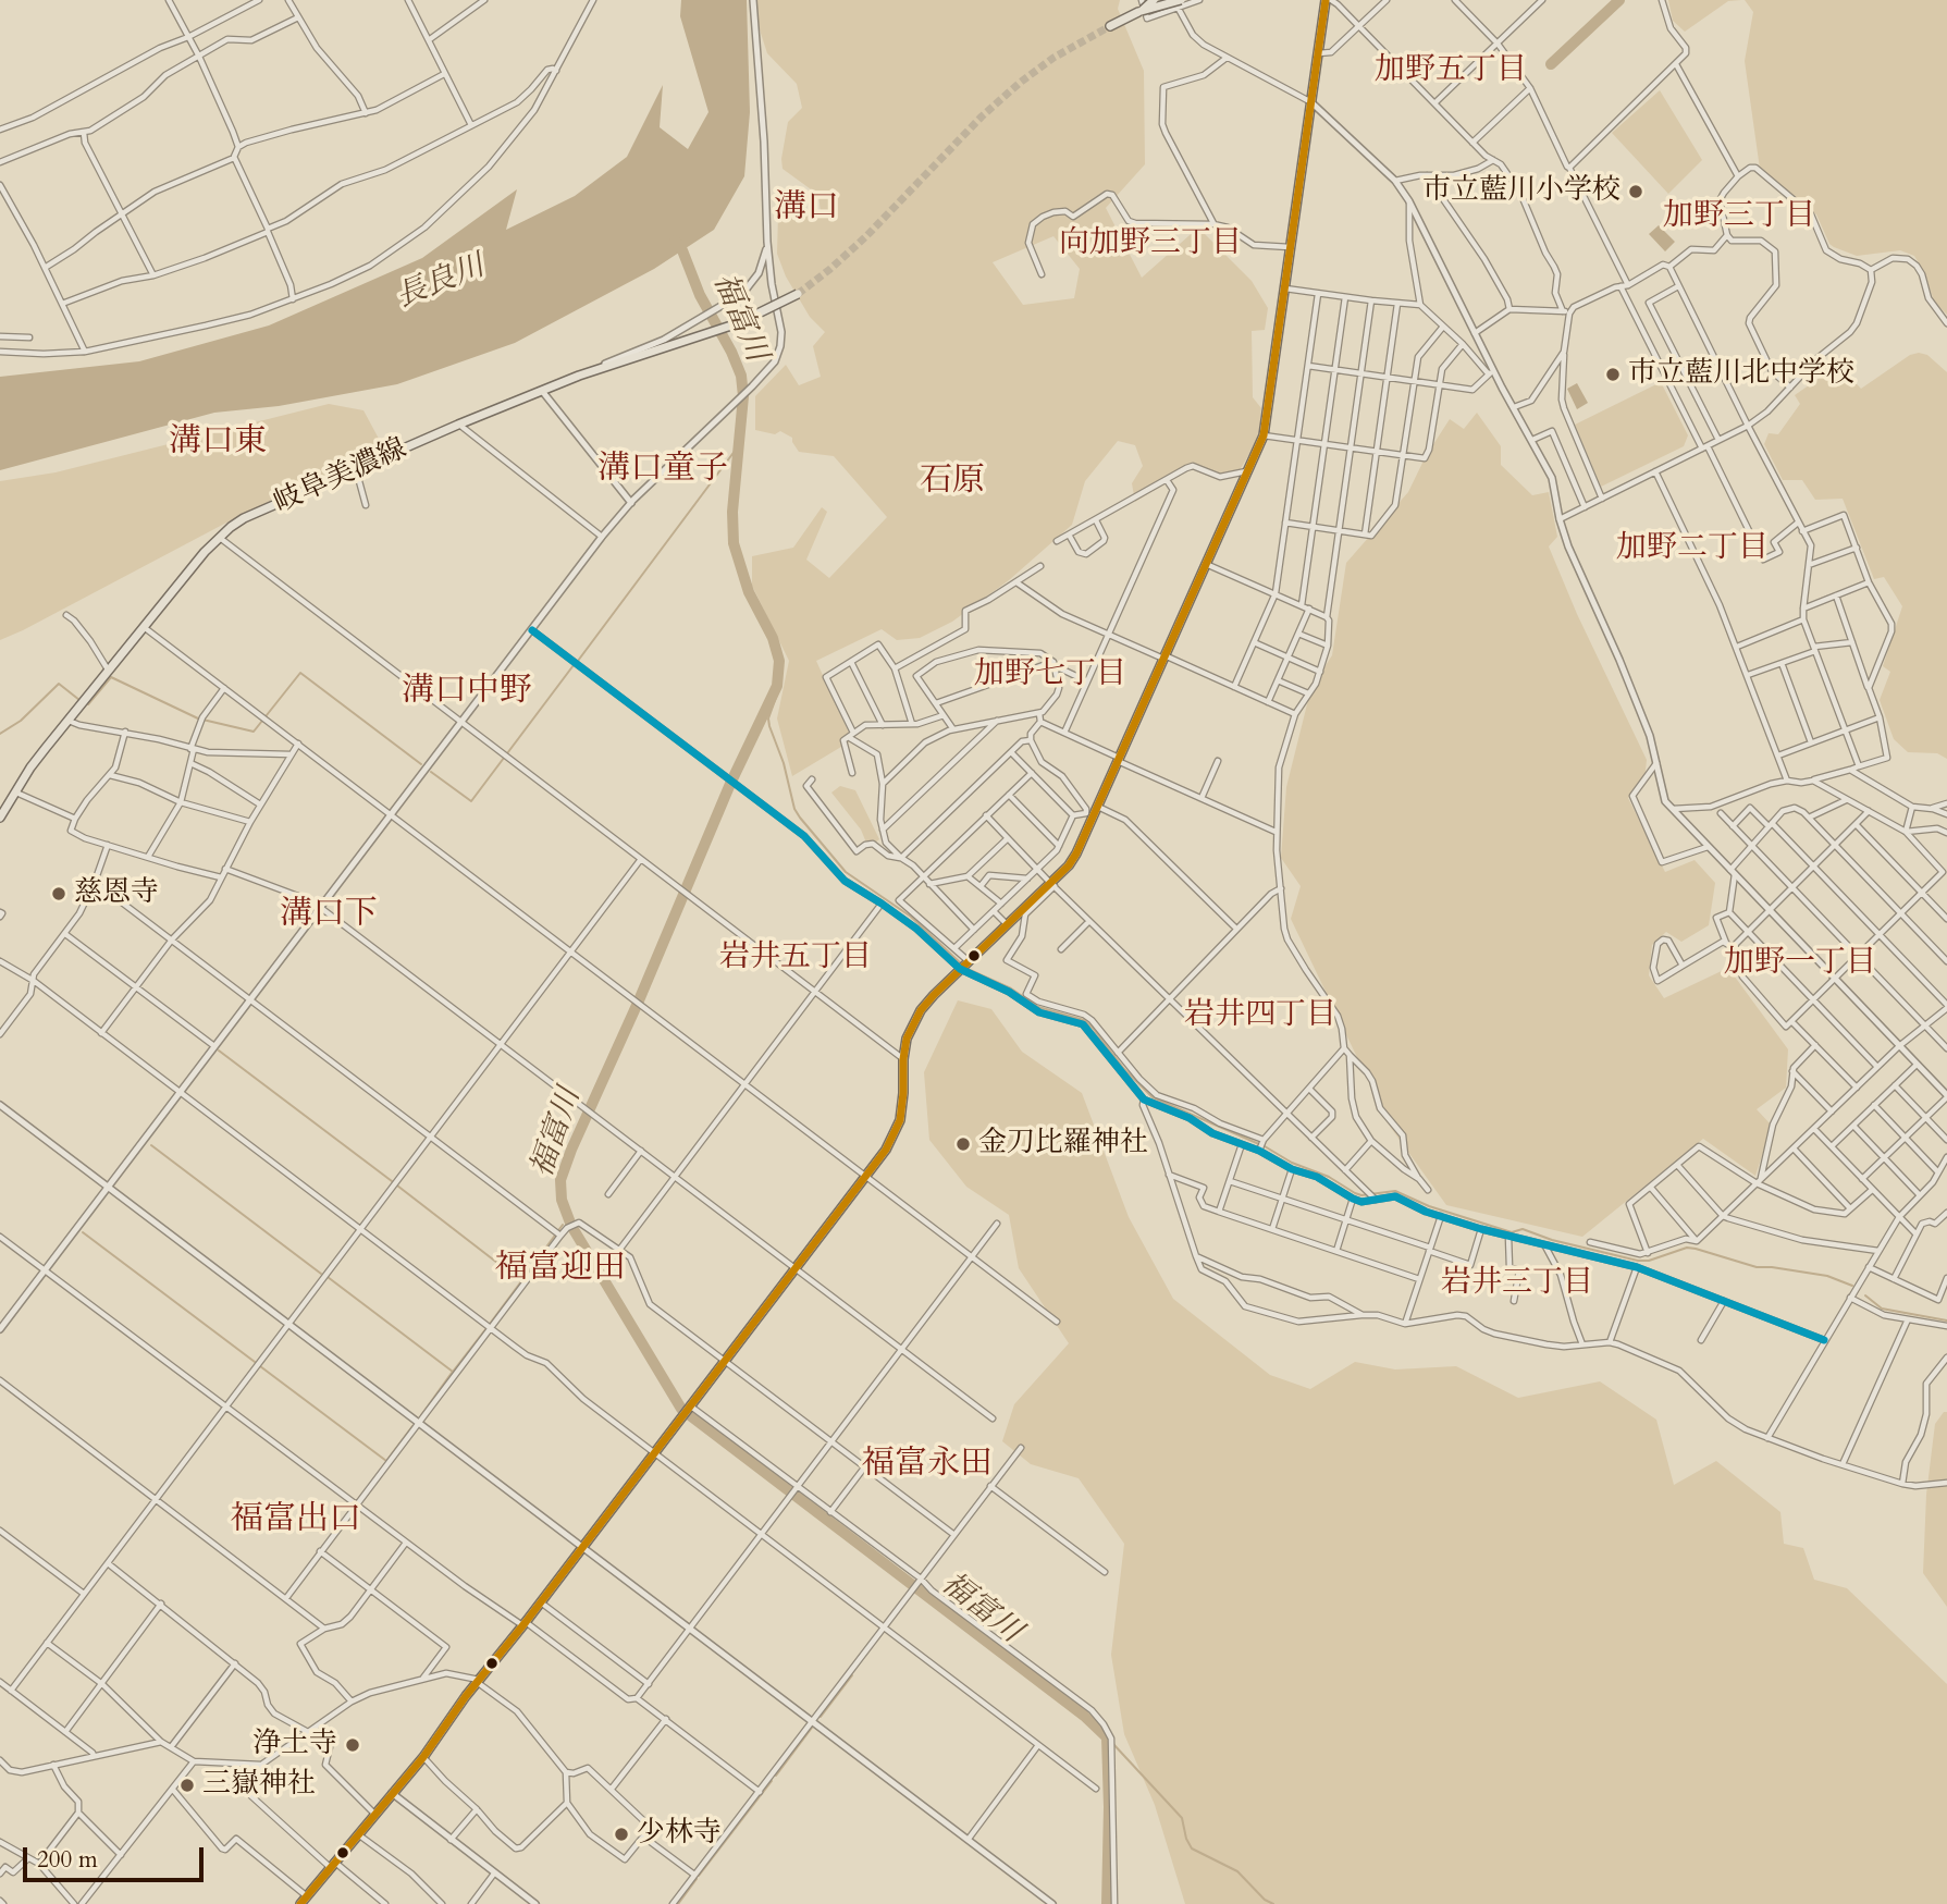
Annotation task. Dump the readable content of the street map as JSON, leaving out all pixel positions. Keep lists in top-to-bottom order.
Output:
{
  "streets": {
    "main road": ["岐阜美濃線"]
  },
  "districts": [
    "加野五丁目",
    "溝口",
    "加野三丁目",
    "向加野三丁目",
    "溝口東",
    "溝口童子",
    "石原",
    "加野二丁目",
    "加野七丁目",
    "溝口中野",
    "溝口下",
    "岩井五丁目",
    "加野一丁目",
    "岩井四丁目",
    "福富迎田",
    "岩井三丁目",
    "福富永田",
    "福富出口"
  ],
  "water": ["長良川", "福富川"],
  "places": [
    "市立藍川小学校",
    "市立藍川北中学校",
    "慈恩寺",
    "金刀比羅神社",
    "浄土寺",
    "三嶽神社",
    "少林寺"
  ],
  "scale_bar": "200 m"
}
